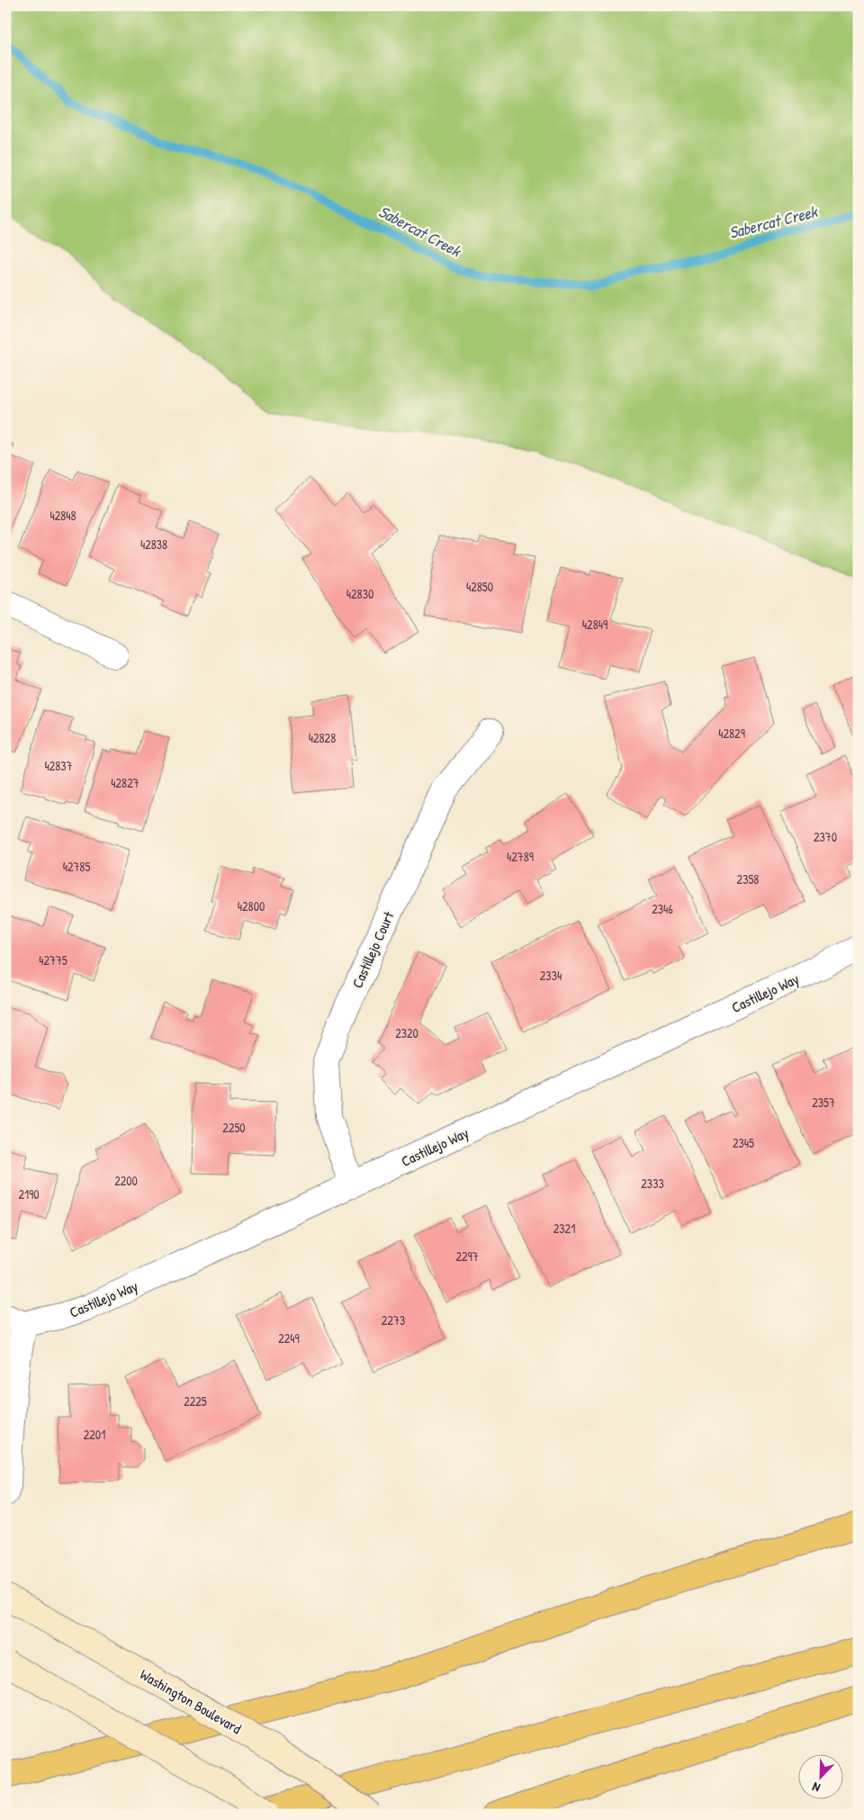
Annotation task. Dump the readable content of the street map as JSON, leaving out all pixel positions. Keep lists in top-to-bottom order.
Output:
{
  "streets": {
    "main road": ["Washington Boulevard"],
    "street": ["Castillejo Court", "Castillejo Way"]
  },
  "crossings": [
    ["Castillejo Court", "Castillejo Way"]
  ],
  "water": ["Sabercat Creek"],
  "house_numbers": [
    "42848",
    "42838",
    "42850",
    "42830",
    "42849",
    "42829",
    "42828",
    "42837",
    "42827",
    "2370",
    "42789",
    "42785",
    "2358",
    "42800",
    "2346",
    "42775",
    "2334",
    "2320",
    "2357",
    "2250",
    "2345",
    "2200",
    "2333",
    "2190",
    "2321",
    "2297",
    "2273",
    "2249",
    "2225",
    "2201"
  ],
  "north": "bottom left"
}
